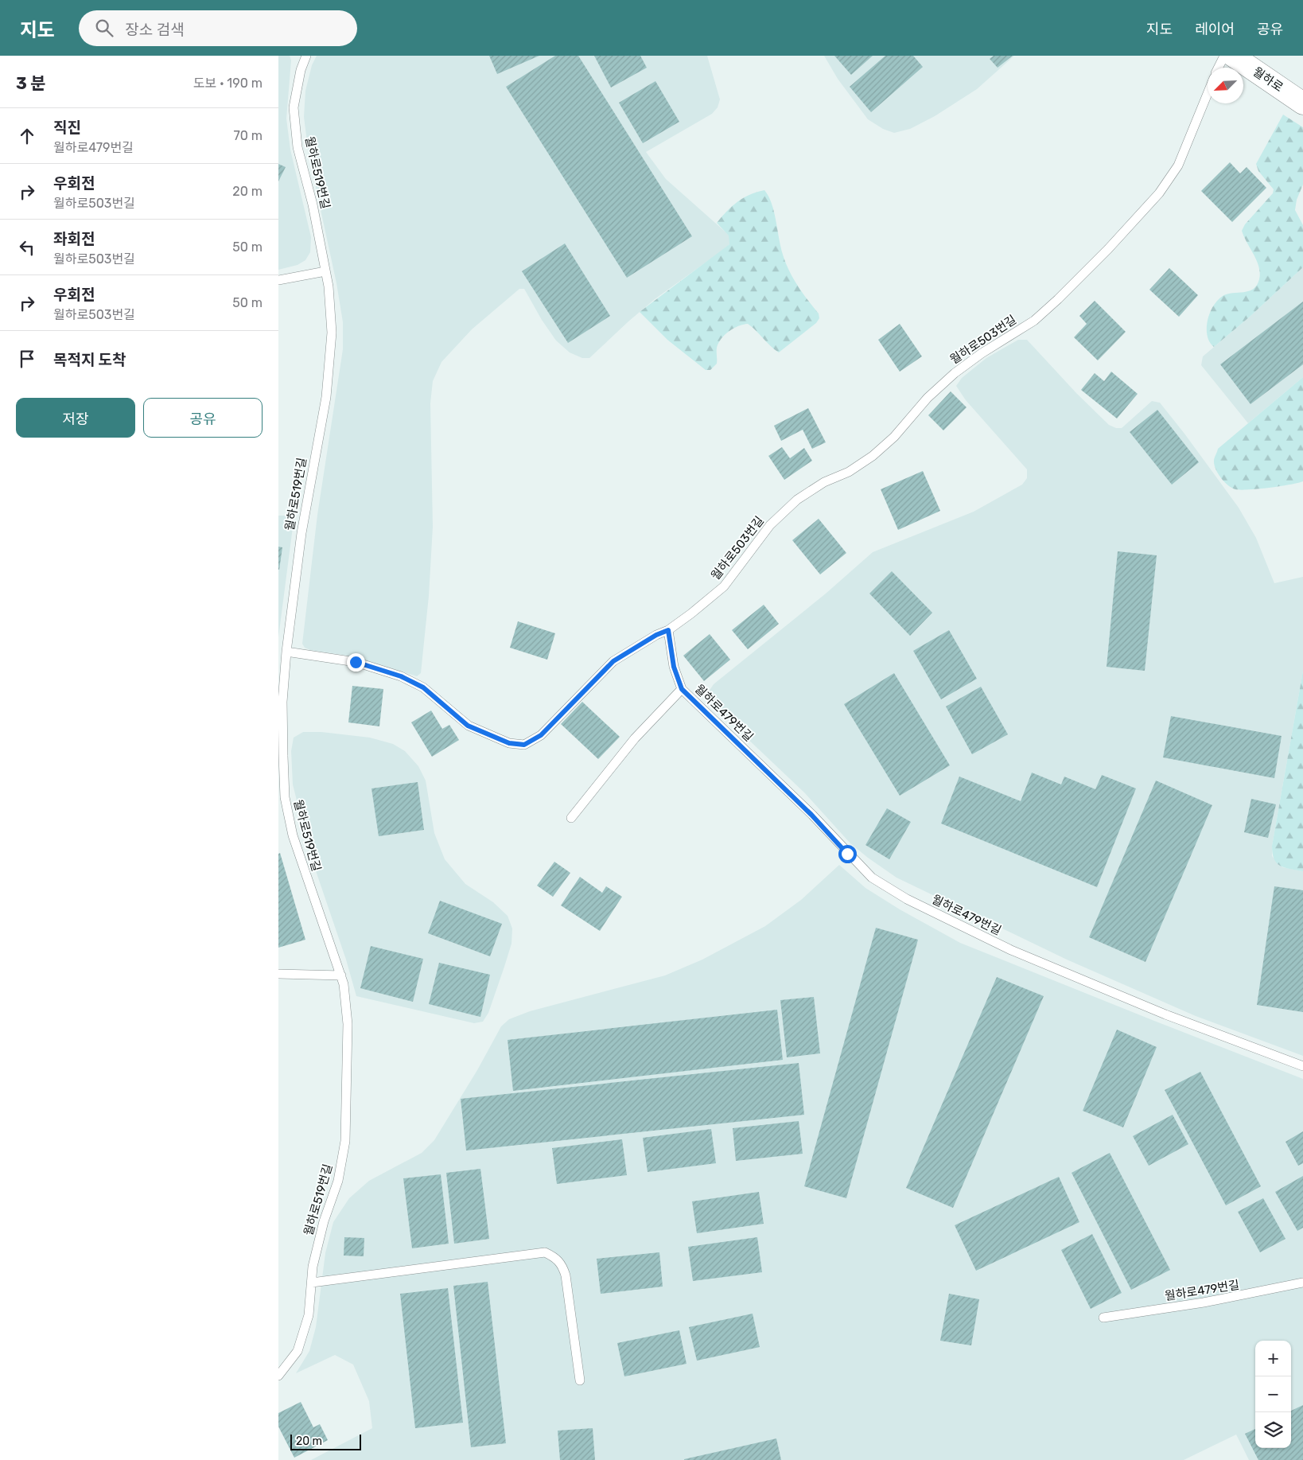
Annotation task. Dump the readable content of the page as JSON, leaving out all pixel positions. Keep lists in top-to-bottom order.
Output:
{
  "streets": {
    "street": ["월하로"],
    "lane": ["월하로519번길", "월하로503번길", "월하로479번길"]
  },
  "crossings": [
    ["월하로519번길", "월하로503번길"]
  ],
  "scale_bar": "20 m",
  "north": "bottom left",
  "page": {
    "header": "지도",
    "search": "장소 검색",
    "nav": ["지도", "레이어", "공유"],
    "heading": ["3 분", "도보 · 190 m"],
    "list": [
      ["직진", "월하로479번길", "70 m"],
      ["우회전", "월하로503번길", "20 m"],
      ["좌회전", "월하로503번길", "50 m"],
      ["우회전", "월하로503번길", "50 m"],
      "목적지 도착"
    ],
    "buttons": ["저장", "공유"],
    "map_buttons": ["+", "−"],
    "scale": "20 m"
  }
}
